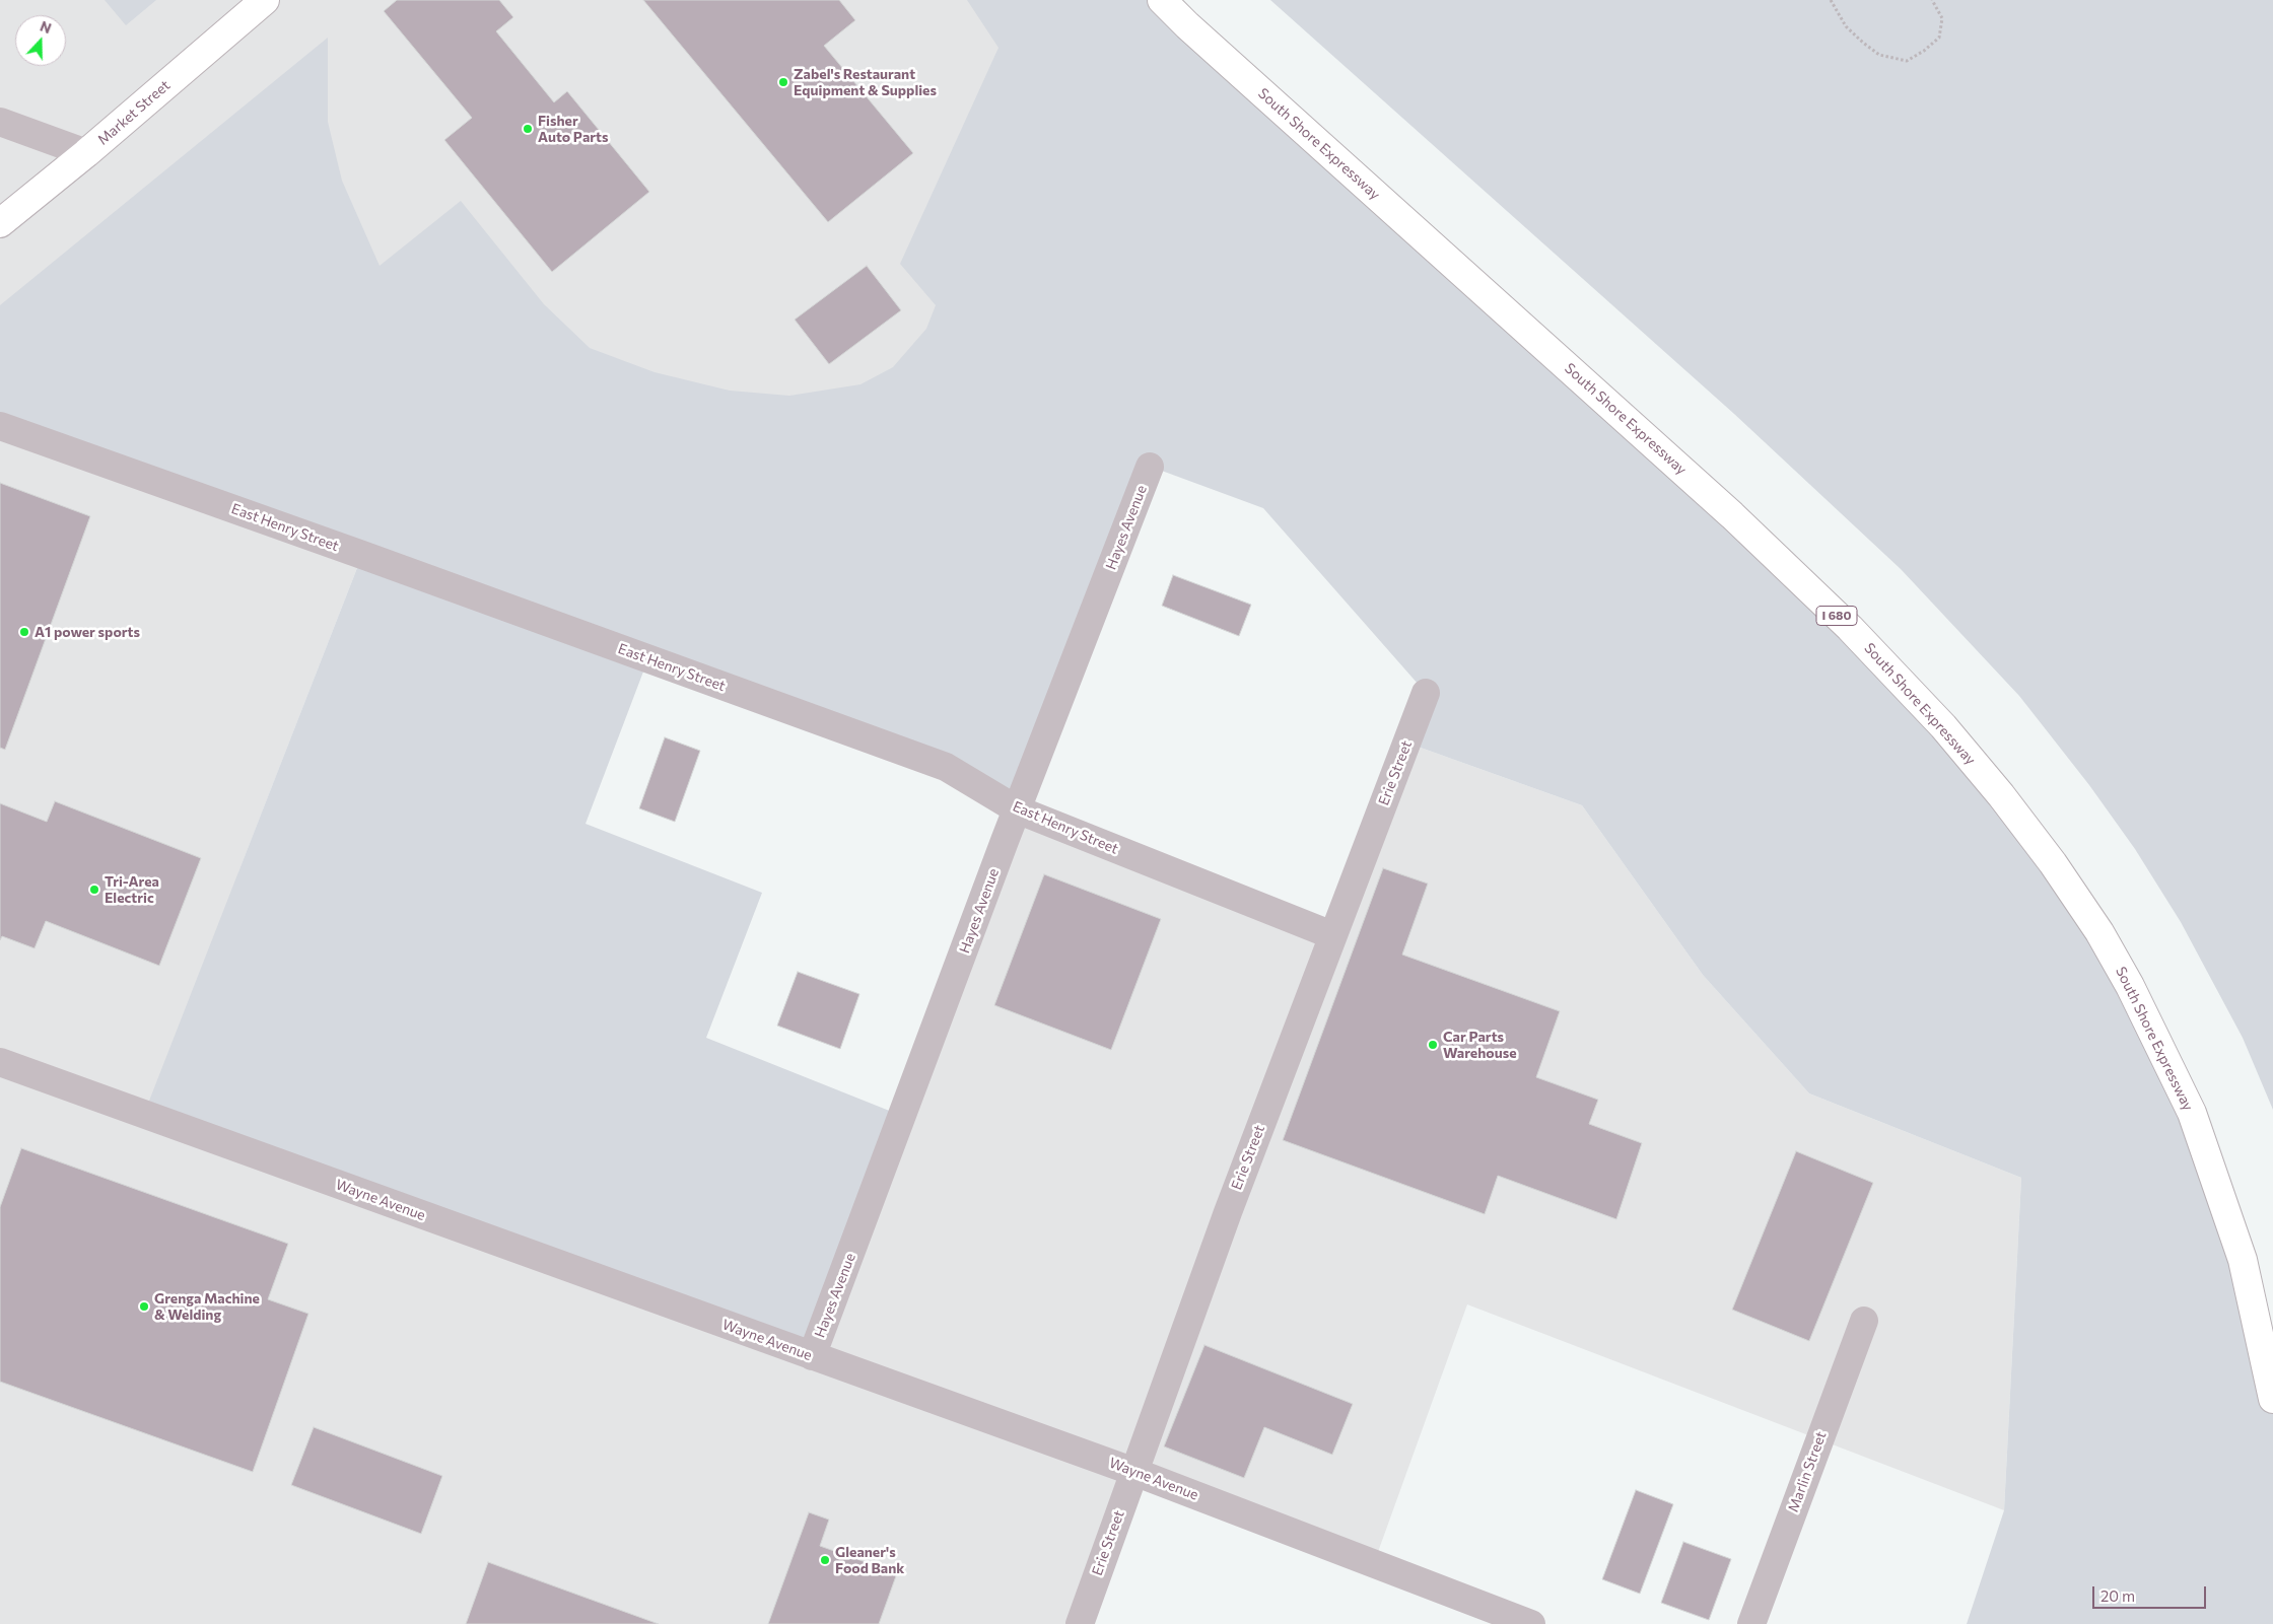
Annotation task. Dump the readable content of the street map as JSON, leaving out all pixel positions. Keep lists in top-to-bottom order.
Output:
{
  "streets": {
    "main road": ["Market Street", "South Shore Expressway", "I 680"],
    "street": [
      "East Henry Street",
      "Hayes Avenue",
      "Erie Street",
      "Wayne Avenue",
      "Marlin Street"
    ]
  },
  "crossings": [
    ["East Henry Street", "Hayes Avenue"],
    ["East Henry Street", "Erie Street"],
    ["Hayes Avenue", "Wayne Avenue"],
    ["Erie Street", "Wayne Avenue"]
  ],
  "places": [
    "Zabel's Restaurant Equipment & Supplies",
    "Fisher Auto Parts",
    "A1 power sports",
    "Tri-Area Electric",
    "Car Parts Warehouse",
    "Grenga Machine & Welding",
    "Gleaner's Food Bank"
  ],
  "scale_bar": "20 m",
  "north": "top"
}
